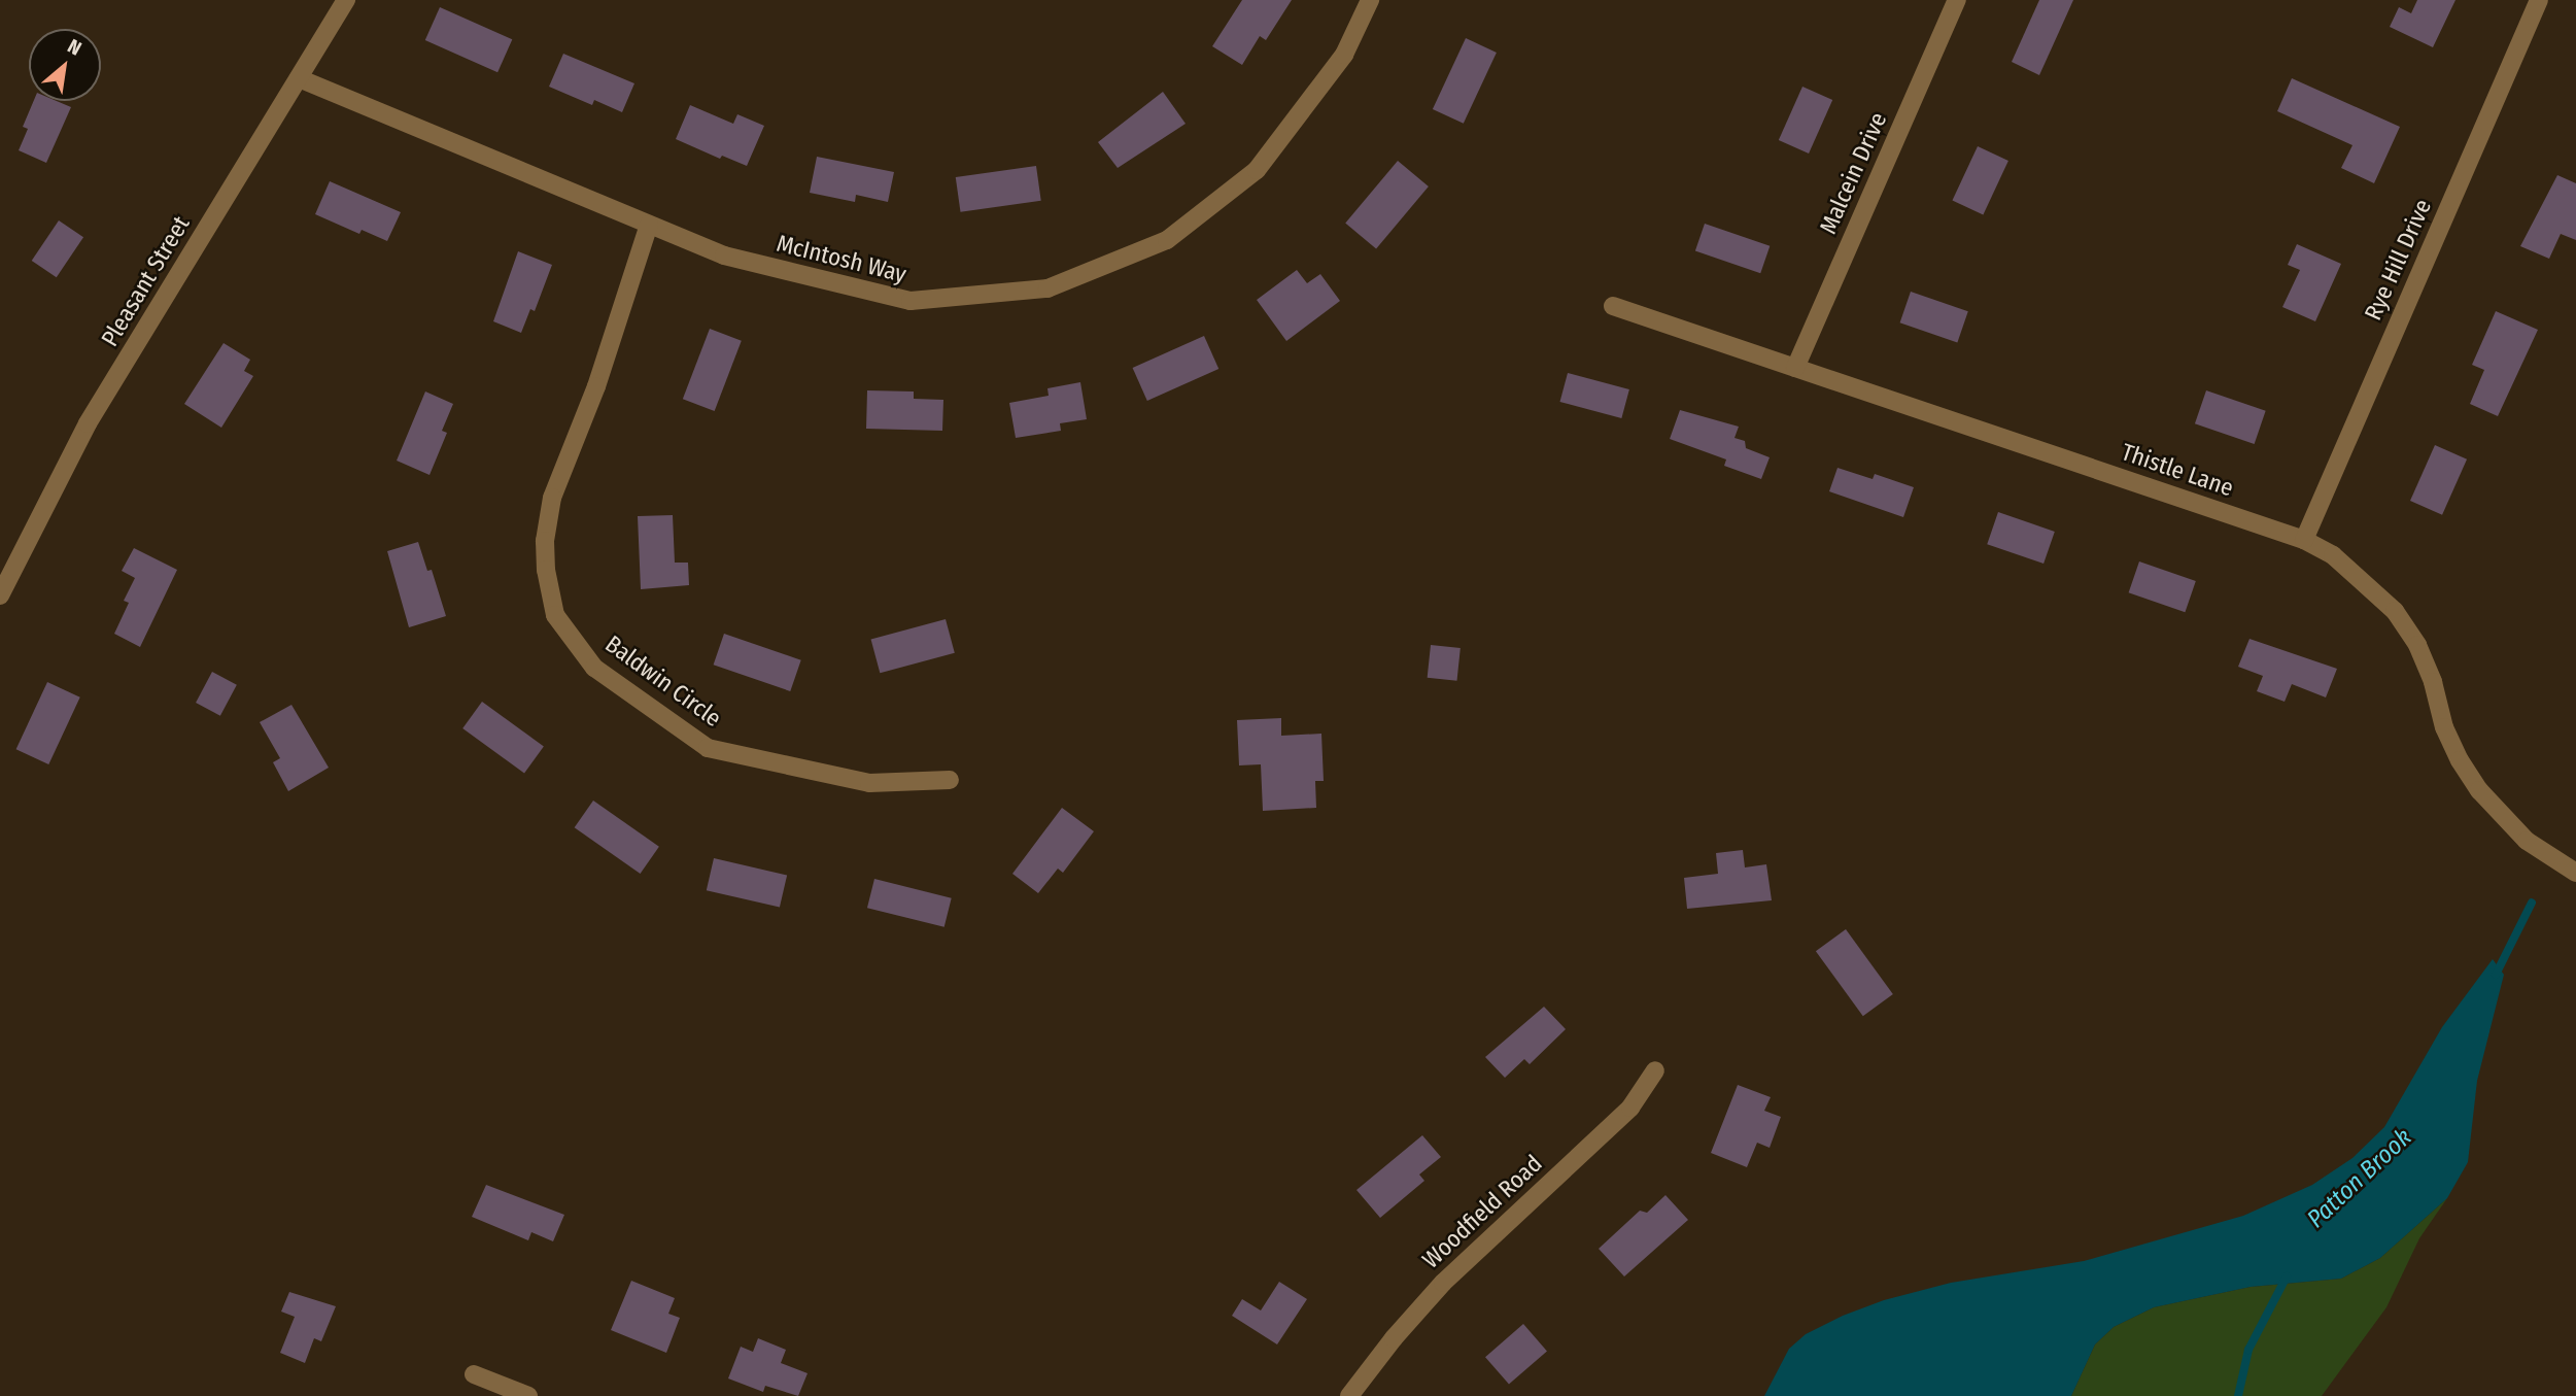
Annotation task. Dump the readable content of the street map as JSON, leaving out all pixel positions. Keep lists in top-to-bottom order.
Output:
{
  "streets": {
    "street": [
      "Malcein Drive",
      "McIntosh Way",
      "Rye Hill Drive",
      "Pleasant Street",
      "Thistle Lane",
      "Baldwin Circle",
      "Woodfield Road"
    ]
  },
  "crossings": [
    ["Malcein Drive", "Thistle Lane"],
    ["McIntosh Way", "Pleasant Street"],
    ["McIntosh Way", "Baldwin Circle"],
    ["Rye Hill Drive", "Thistle Lane"]
  ],
  "water": ["Patton Brook"],
  "north": "top right"
}
